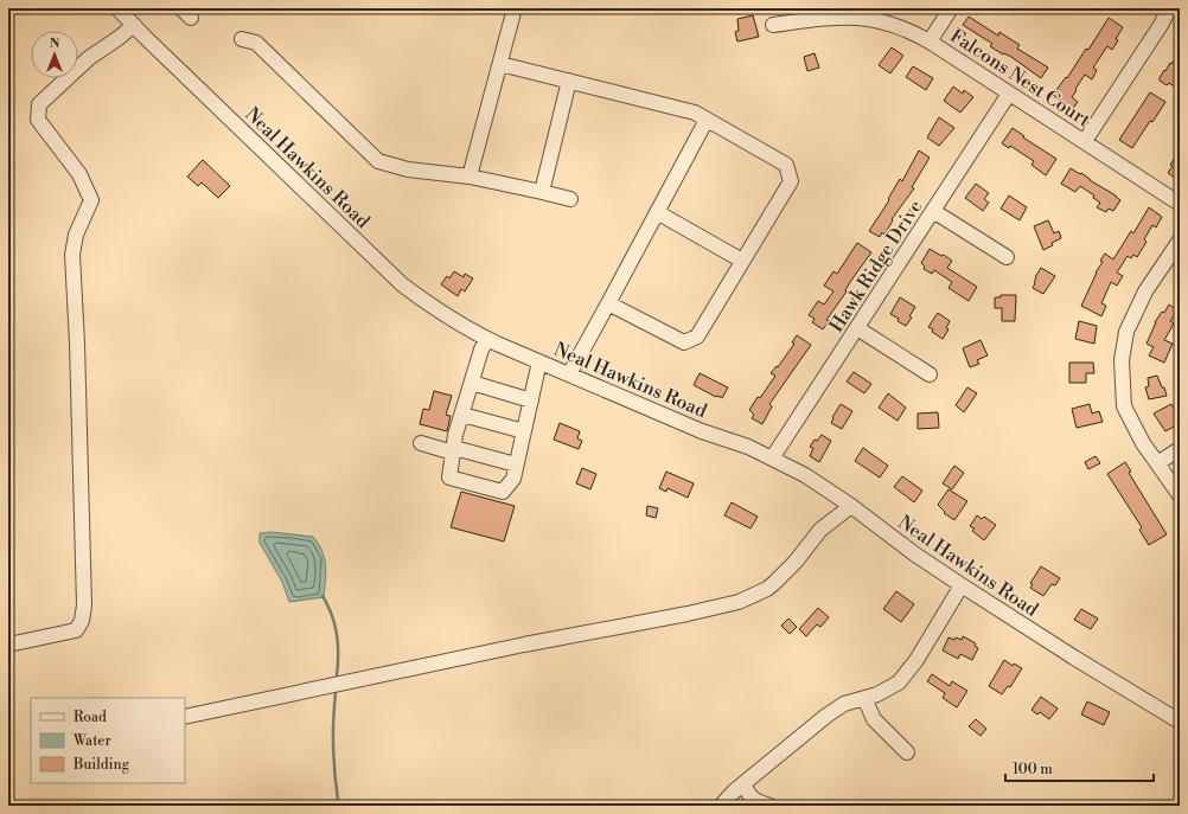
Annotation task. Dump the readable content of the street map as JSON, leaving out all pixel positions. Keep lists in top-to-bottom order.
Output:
{
  "streets": {
    "street": ["Falcons Nest Court", "Neal Hawkins Road", "Hawk Ridge Drive"]
  },
  "crossings": [
    ["Falcons Nest Court", "Hawk Ridge Drive"],
    ["Neal Hawkins Road", "Hawk Ridge Drive"]
  ],
  "legend": ["Road", "Water", "Building"],
  "scale_bar": "100 m",
  "north": "top"
}
